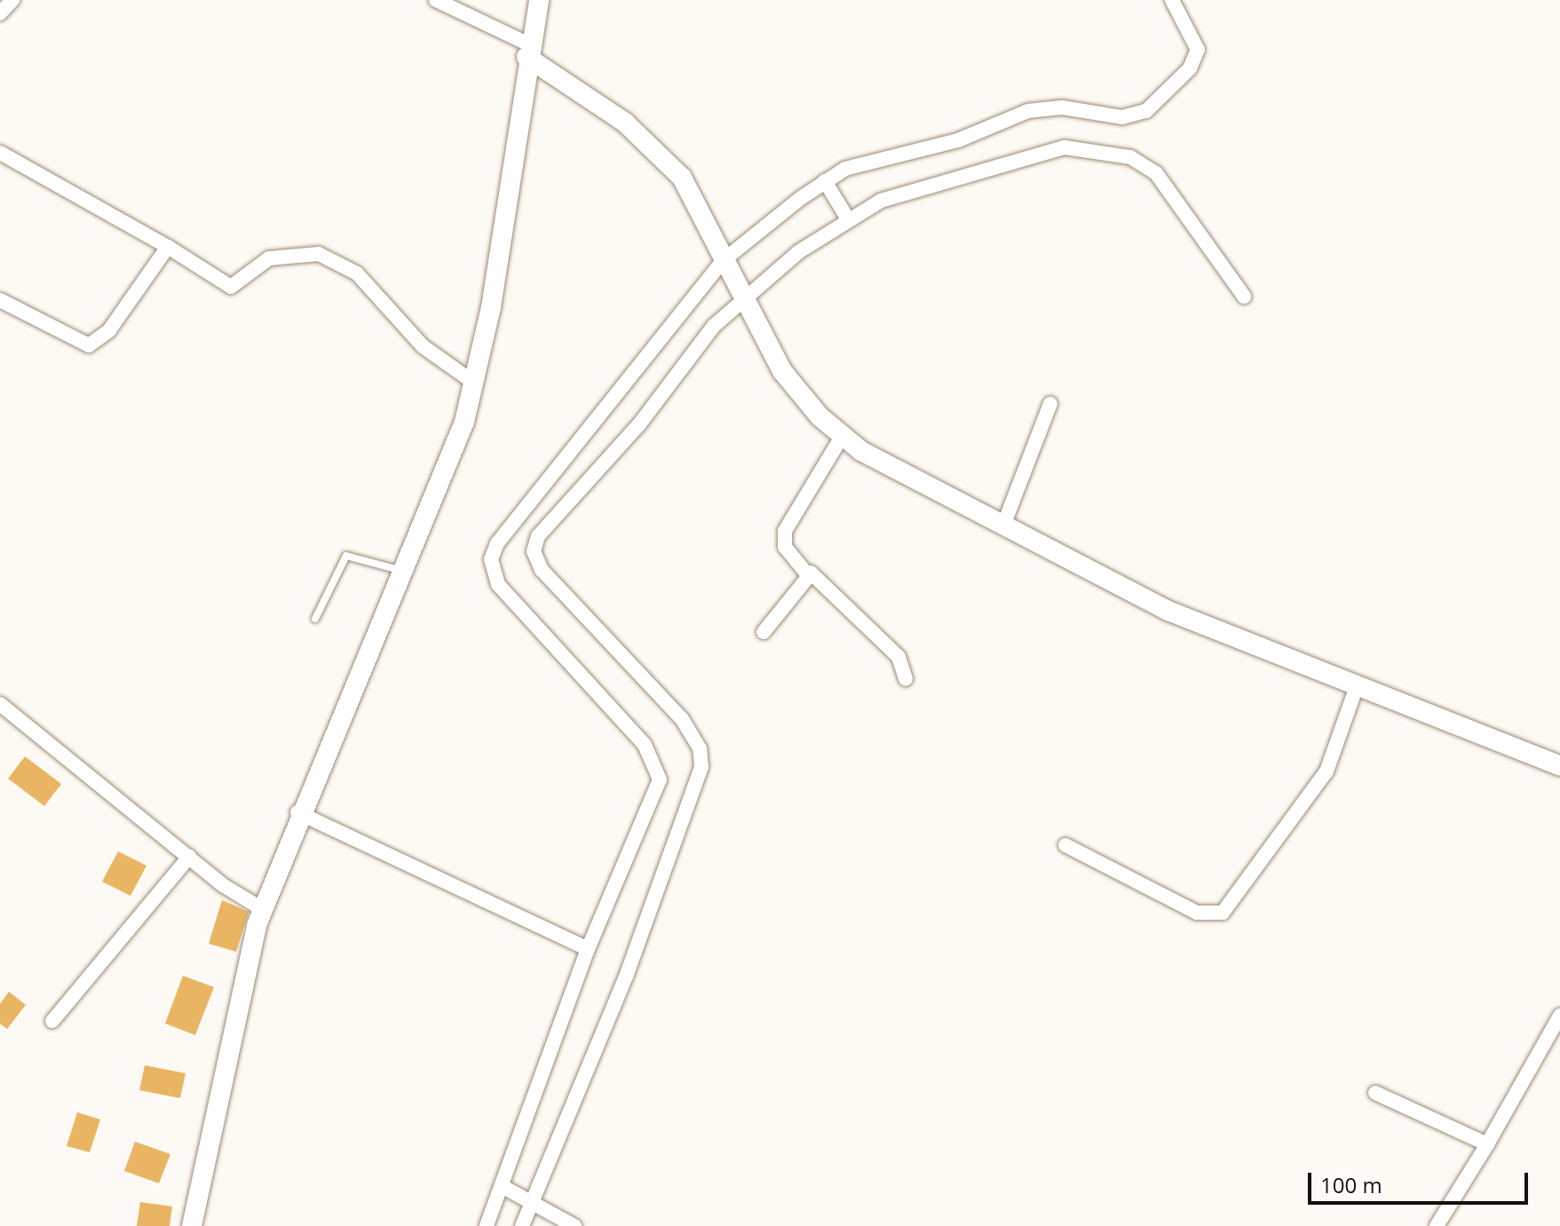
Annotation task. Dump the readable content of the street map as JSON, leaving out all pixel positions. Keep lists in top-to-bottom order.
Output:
{
  "scale_bar": "100 m"
}
